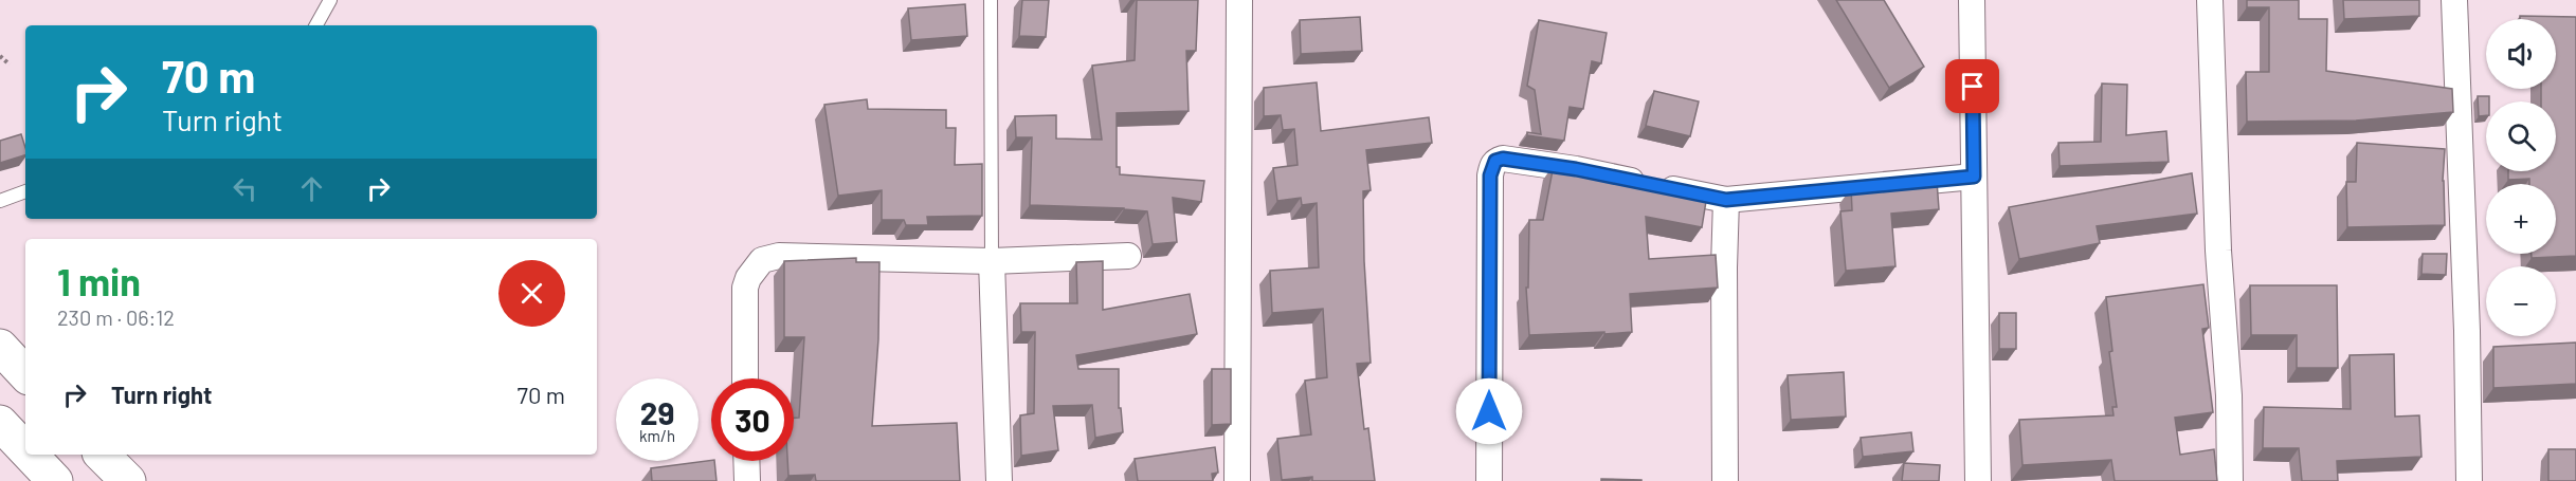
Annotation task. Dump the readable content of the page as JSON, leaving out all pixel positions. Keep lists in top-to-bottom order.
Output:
{
  "page": {
    "map_buttons": ["+", "−"],
    "turn": ["70 m", "Turn right"],
    "heading": ["1 min", "230 m · 06:12"],
    "list": [
      {
        "name": "Turn right",
        "value": "70 m"
      }
    ],
    "speed": "29 km/h",
    "limit": "30"
  }
}
